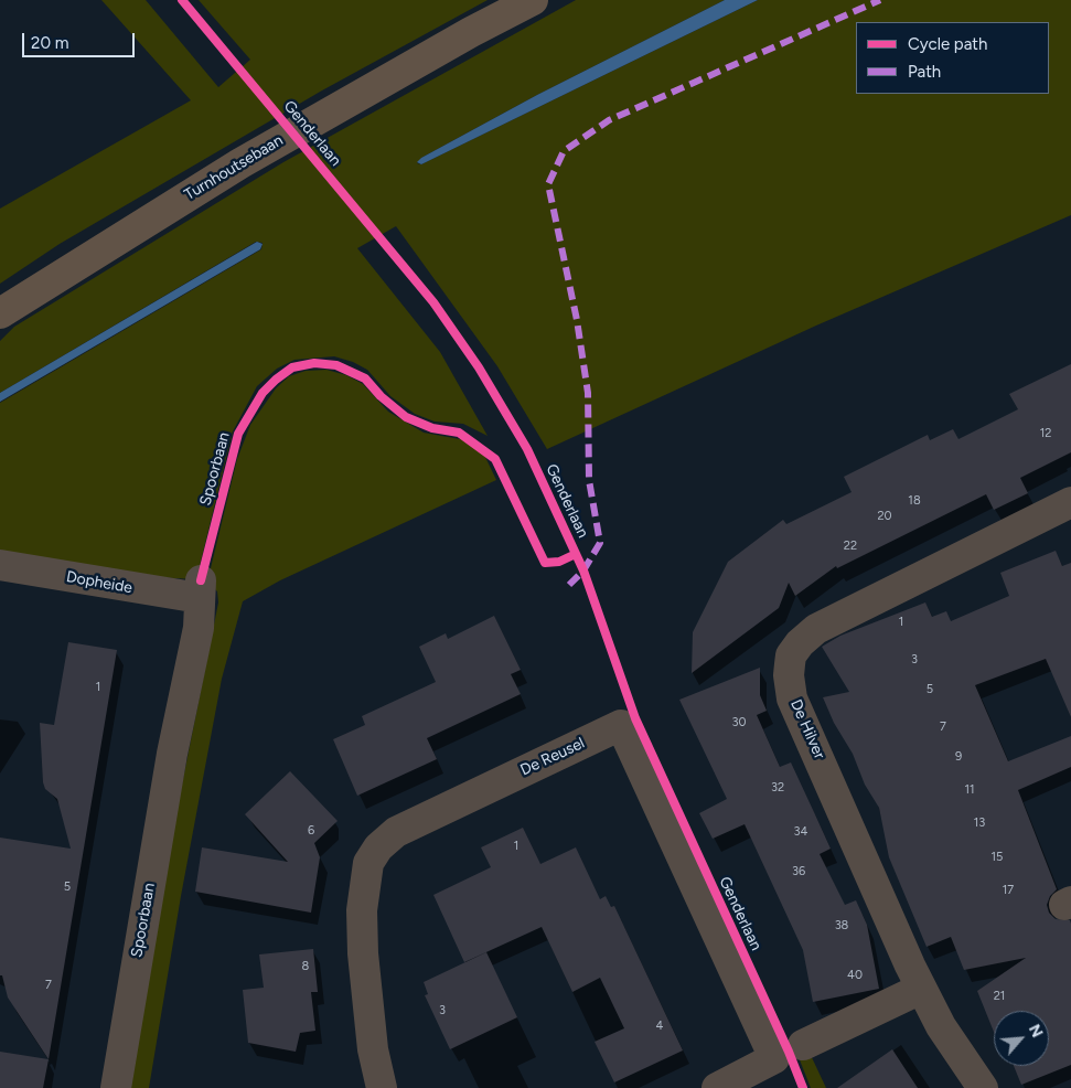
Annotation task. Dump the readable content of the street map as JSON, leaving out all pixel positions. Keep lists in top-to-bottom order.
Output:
{
  "streets": {
    "main road": ["Turnhoutsebaan"],
    "street": [
      "Spoorbaan",
      "Dopheide",
      "De Hilver",
      "De Reusel"
    ],
    "cycle path": ["Genderlaan"]
  },
  "crossings": [
    ["Spoorbaan", "Dopheide"]
  ],
  "house_numbers": [
    "12",
    "18",
    "20",
    "22",
    "1",
    "3",
    "1",
    "5",
    "30",
    "7",
    "9",
    "32",
    "11",
    "13",
    "6",
    "34",
    "1",
    "15",
    "36",
    "5",
    "17",
    "38",
    "8",
    "40",
    "7",
    "21",
    "3",
    "4"
  ],
  "legend": ["Cycle path", "Path"],
  "scale_bar": "20 m",
  "north": "top right"
}
